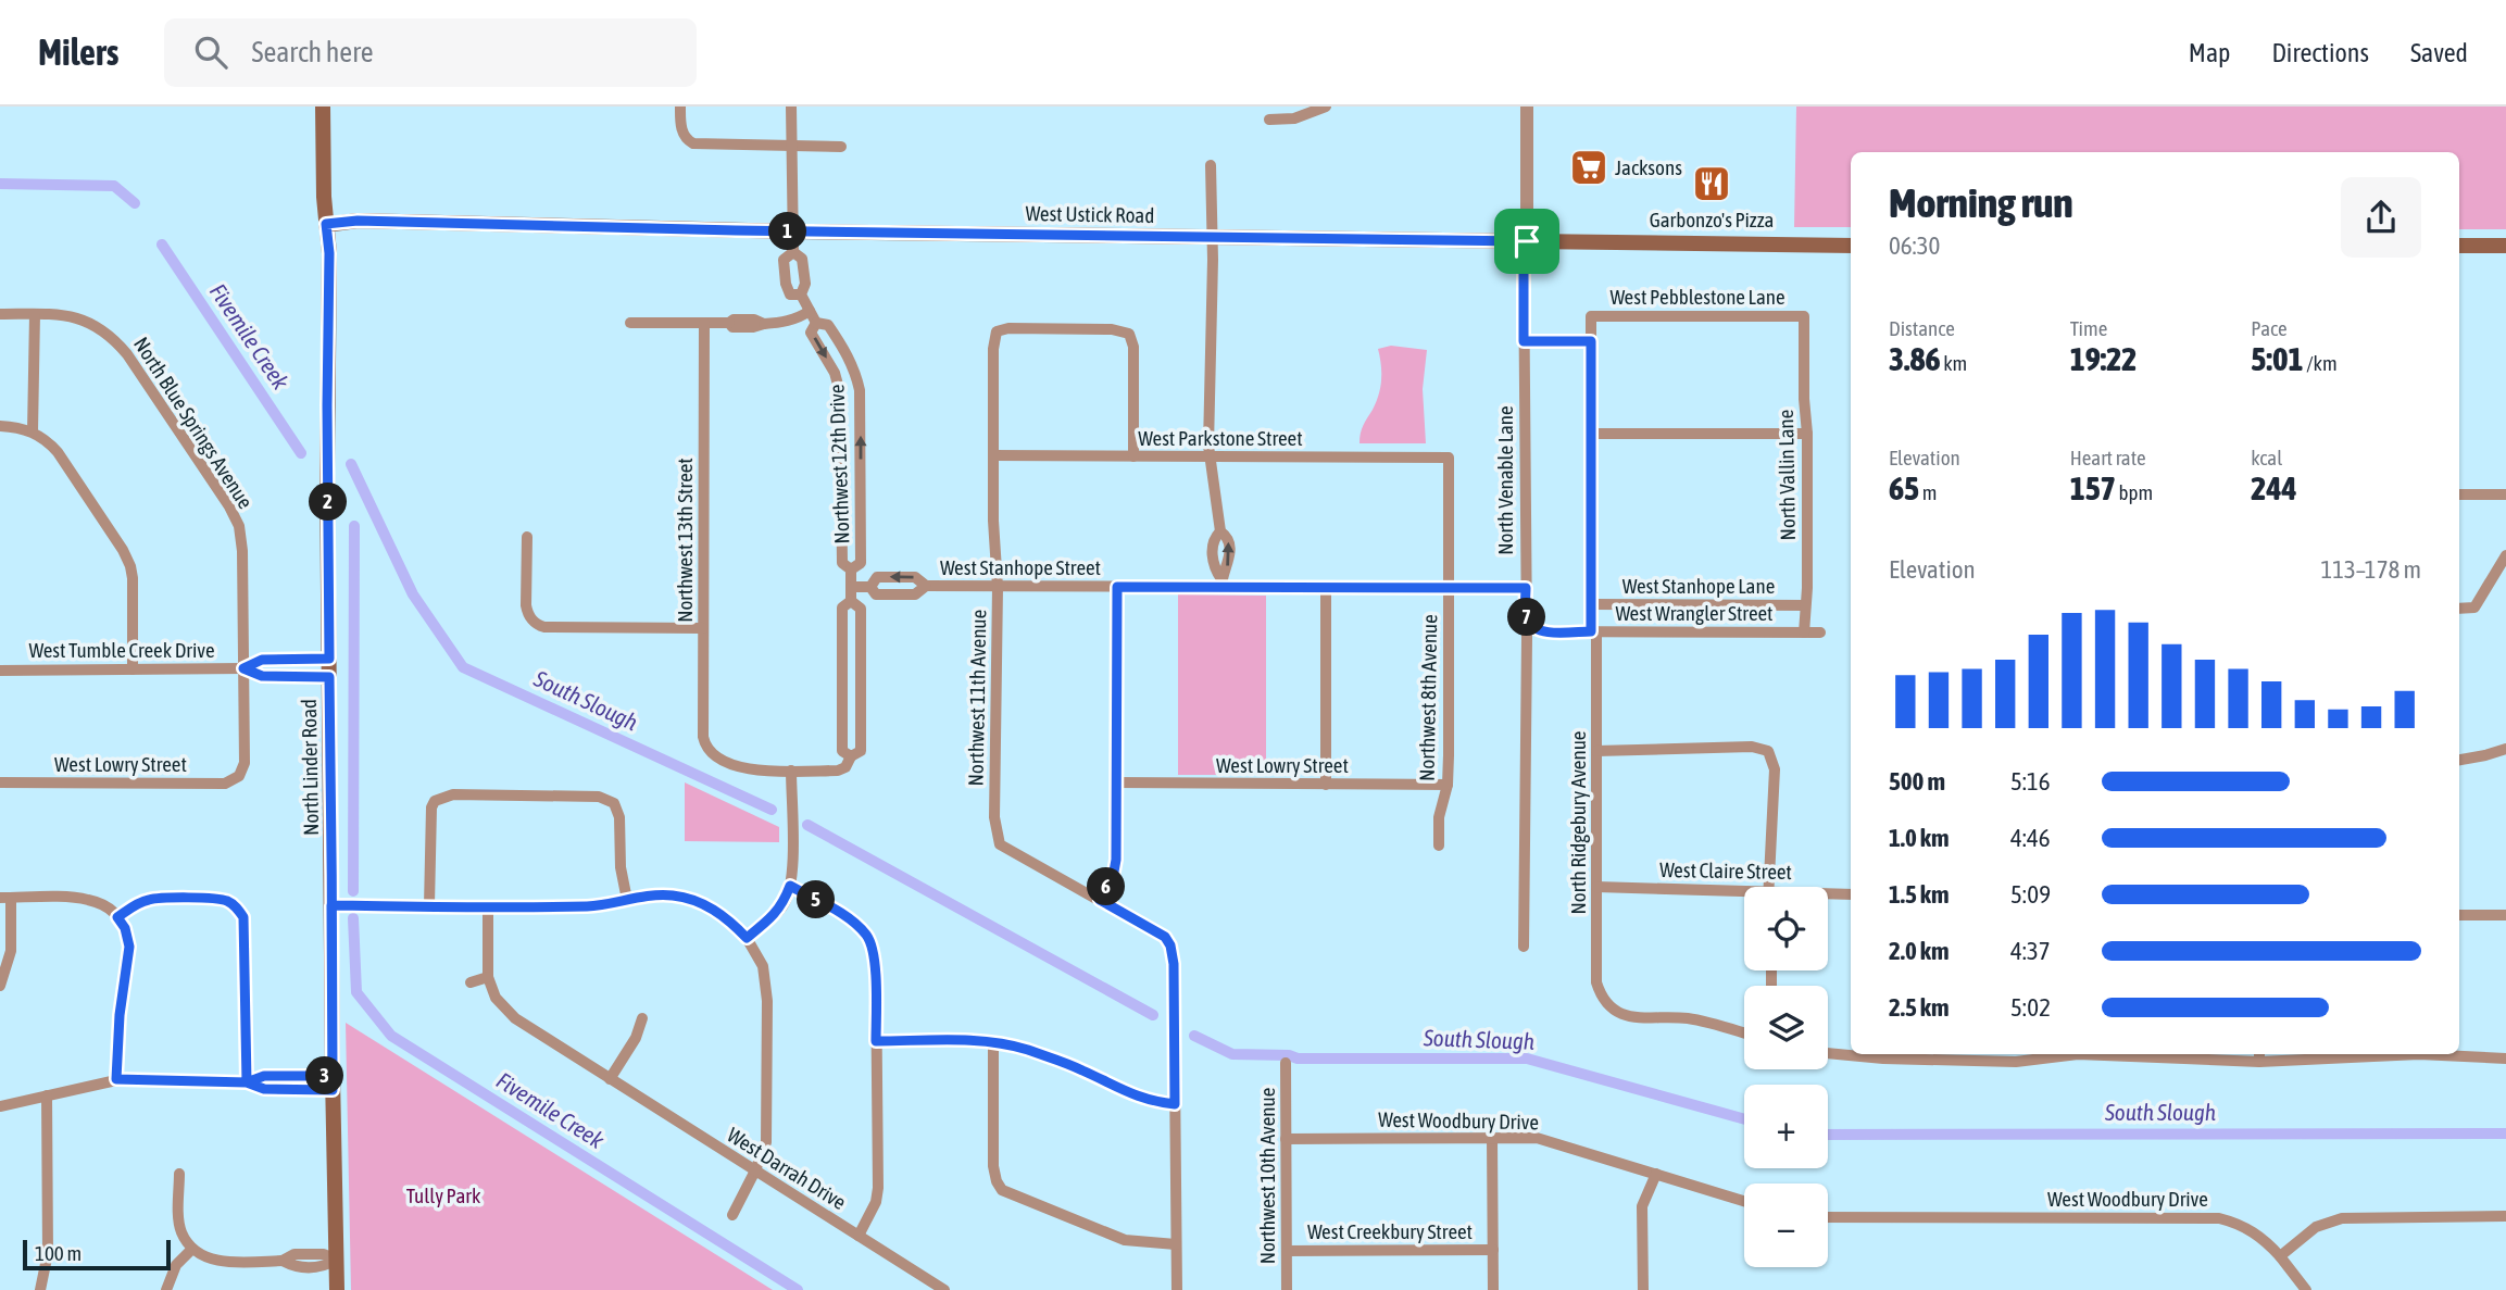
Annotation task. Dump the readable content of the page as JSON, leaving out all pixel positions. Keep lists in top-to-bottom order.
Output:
{
  "streets": {
    "main road": ["West Ustick Road", "North Linder Road"],
    "street": [
      "West Pebblestone Lane",
      "North Blue Springs Avenue",
      "West Parkstone Street",
      "Northwest 12th Drive",
      "North Vallin Lane",
      "North Venable Lane",
      "Northwest 13th Street",
      "West Stanhope Street",
      "West Stanhope Lane",
      "West Wrangler Street",
      "West Tumble Creek Drive",
      "Northwest 11th Avenue",
      "Northwest 8th Avenue",
      "West Lowry Street",
      "North Ridgebury Avenue",
      "West Claire Street",
      "West Woodbury Drive",
      "West Darrah Drive",
      "Northwest 10th Avenue",
      "West Creekbury Street"
    ]
  },
  "crossings": [
    ["West Ustick Road", "Northwest 12th Drive"],
    ["West Ustick Road", "North Venable Lane"],
    ["West Ustick Road", "North Linder Road"],
    ["West Pebblestone Lane", "North Vallin Lane"],
    ["West Pebblestone Lane", "North Ridgebury Avenue"],
    ["North Blue Springs Avenue", "West Tumble Creek Drive"],
    ["North Blue Springs Avenue", "West Lowry Street"],
    ["West Parkstone Street", "Northwest 11th Avenue"],
    ["West Parkstone Street", "Northwest 8th Avenue"],
    ["Northwest 12th Drive", "West Stanhope Street"],
    ["North Vallin Lane", "West Stanhope Lane"],
    ["North Vallin Lane", "West Wrangler Street"],
    ["North Venable Lane", "West Stanhope Street"],
    ["North Venable Lane", "West Wrangler Street"],
    ["West Stanhope Street", "Northwest 11th Avenue"],
    ["West Stanhope Street", "Northwest 8th Avenue"],
    ["West Stanhope Lane", "North Ridgebury Avenue"],
    ["West Wrangler Street", "North Ridgebury Avenue"],
    ["West Tumble Creek Drive", "North Linder Road"],
    ["Northwest 8th Avenue", "West Lowry Street"],
    ["North Ridgebury Avenue", "West Claire Street"],
    ["West Woodbury Drive", "Northwest 10th Avenue"],
    ["Northwest 10th Avenue", "West Creekbury Street"]
  ],
  "water": ["Fivemile Creek", "South Slough"],
  "parks": ["Tully Park"],
  "places": {
    "supermarket": ["Jacksons"],
    "restaurant": ["Garbonzo's Pizza"]
  },
  "scale_bar": "100 m",
  "page": {
    "header": "Milers",
    "search": "Search here",
    "nav": ["Map", "Directions", "Saved"],
    "heading": ["Morning run", "06:30"],
    "pins": [
      "1",
      "2",
      "7",
      "6",
      "5",
      "3"
    ],
    "stats": [
      ["Distance", "3.86 km"],
      ["Time", "19:22"],
      ["Pace", "5:01 /km"],
      ["Elevation", "65 m"],
      ["Heart rate", "157 bpm"],
      ["kcal", "244"]
    ],
    "chart": ["Elevation", "113–178 m"],
    "list": [
      {
        "name": "500 m",
        "note": "5:16"
      },
      {
        "name": "1.0 km",
        "note": "4:46"
      },
      {
        "name": "1.5 km",
        "note": "5:09"
      },
      {
        "name": "2.0 km",
        "note": "4:37"
      },
      {
        "name": "2.5 km",
        "note": "5:02"
      }
    ],
    "map_buttons": ["+", "−"],
    "scale": "100 m"
  }
}
